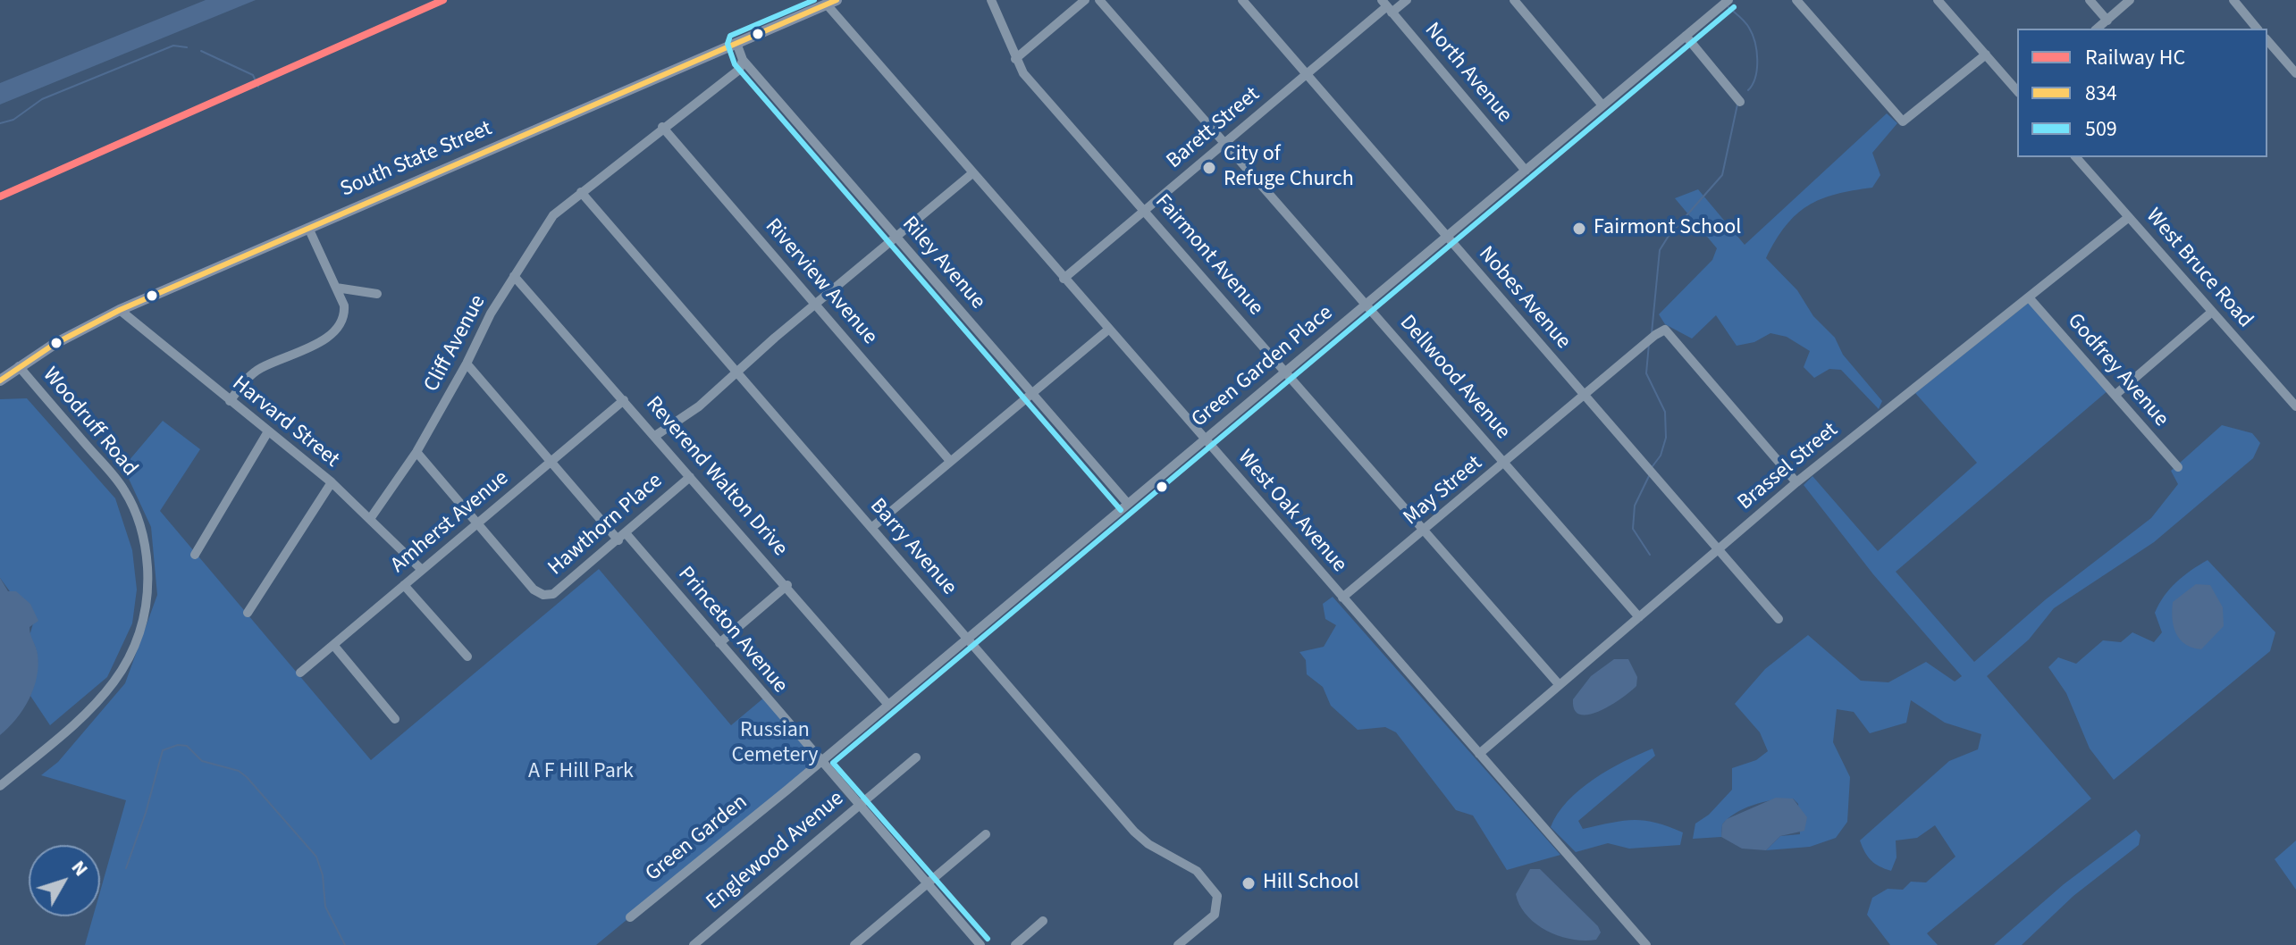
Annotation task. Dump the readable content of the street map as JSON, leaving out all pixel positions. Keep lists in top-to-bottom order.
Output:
{
  "streets": {
    "main road": ["South State Street"],
    "street": [
      "North Avenue",
      "Barett Street",
      "Fairmont Avenue",
      "Riley Avenue",
      "West Bruce Road",
      "Riverview Avenue",
      "Nobes Avenue",
      "Cliff Avenue",
      "Green Garden Place",
      "Godfrey Avenue",
      "Dellwood Avenue",
      "Woodruff Road",
      "Harvard Street",
      "Brassel Street",
      "Reverend Walton Drive",
      "May Street",
      "West Oak Avenue",
      "Amherst Avenue",
      "Hawthorn Place",
      "Barry Avenue",
      "Princeton Avenue",
      "Green Garden",
      "Englewood Avenue"
    ]
  },
  "crossings": [
    ["North Avenue", "Barett Street"],
    ["North Avenue", "Green Garden Place"],
    ["Barett Street", "Fairmont Avenue"],
    ["Barett Street", "Nobes Avenue"],
    ["Barett Street", "Dellwood Avenue"],
    ["Barett Street", "West Oak Avenue"],
    ["South State Street", "Riley Avenue"],
    ["South State Street", "Woodruff Road"],
    ["South State Street", "Harvard Street"],
    ["South State Street", "West Oak Avenue"],
    ["Fairmont Avenue", "Green Garden Place"],
    ["Fairmont Avenue", "Brassel Street"],
    ["Fairmont Avenue", "May Street"],
    ["Riley Avenue", "Cliff Avenue"],
    ["Riley Avenue", "Green Garden Place"],
    ["West Bruce Road", "Brassel Street"],
    ["Riverview Avenue", "Cliff Avenue"],
    ["Nobes Avenue", "Green Garden Place"],
    ["Nobes Avenue", "Brassel Street"],
    ["Nobes Avenue", "May Street"],
    ["Cliff Avenue", "Harvard Street"],
    ["Cliff Avenue", "Reverend Walton Drive"],
    ["Cliff Avenue", "Barry Avenue"],
    ["Cliff Avenue", "Princeton Avenue"],
    ["Green Garden Place", "Dellwood Avenue"],
    ["Green Garden Place", "Reverend Walton Drive"],
    ["Green Garden Place", "West Oak Avenue"],
    ["Green Garden Place", "Barry Avenue"],
    ["Green Garden Place", "Princeton Avenue"],
    ["Green Garden Place", "Green Garden"],
    ["Godfrey Avenue", "Brassel Street"],
    ["Dellwood Avenue", "Brassel Street"],
    ["Dellwood Avenue", "May Street"],
    ["Harvard Street", "Amherst Avenue"],
    ["Brassel Street", "May Street"],
    ["Brassel Street", "West Oak Avenue"],
    ["Reverend Walton Drive", "Amherst Avenue"],
    ["Reverend Walton Drive", "Hawthorn Place"],
    ["May Street", "West Oak Avenue"],
    ["Amherst Avenue", "Hawthorn Place"],
    ["Amherst Avenue", "Princeton Avenue"],
    ["Hawthorn Place", "Princeton Avenue"],
    ["Princeton Avenue", "Green Garden"],
    ["Princeton Avenue", "Englewood Avenue"]
  ],
  "parks": ["Russian Cemetery", "A F Hill Park"],
  "places": ["City of Refuge Church", "Fairmont School", "Hill School"],
  "lines": ["rail line HC", "transit line 834", "transit line 509"],
  "legend": ["Railway HC", "834", "509"],
  "north": "top right"
}
